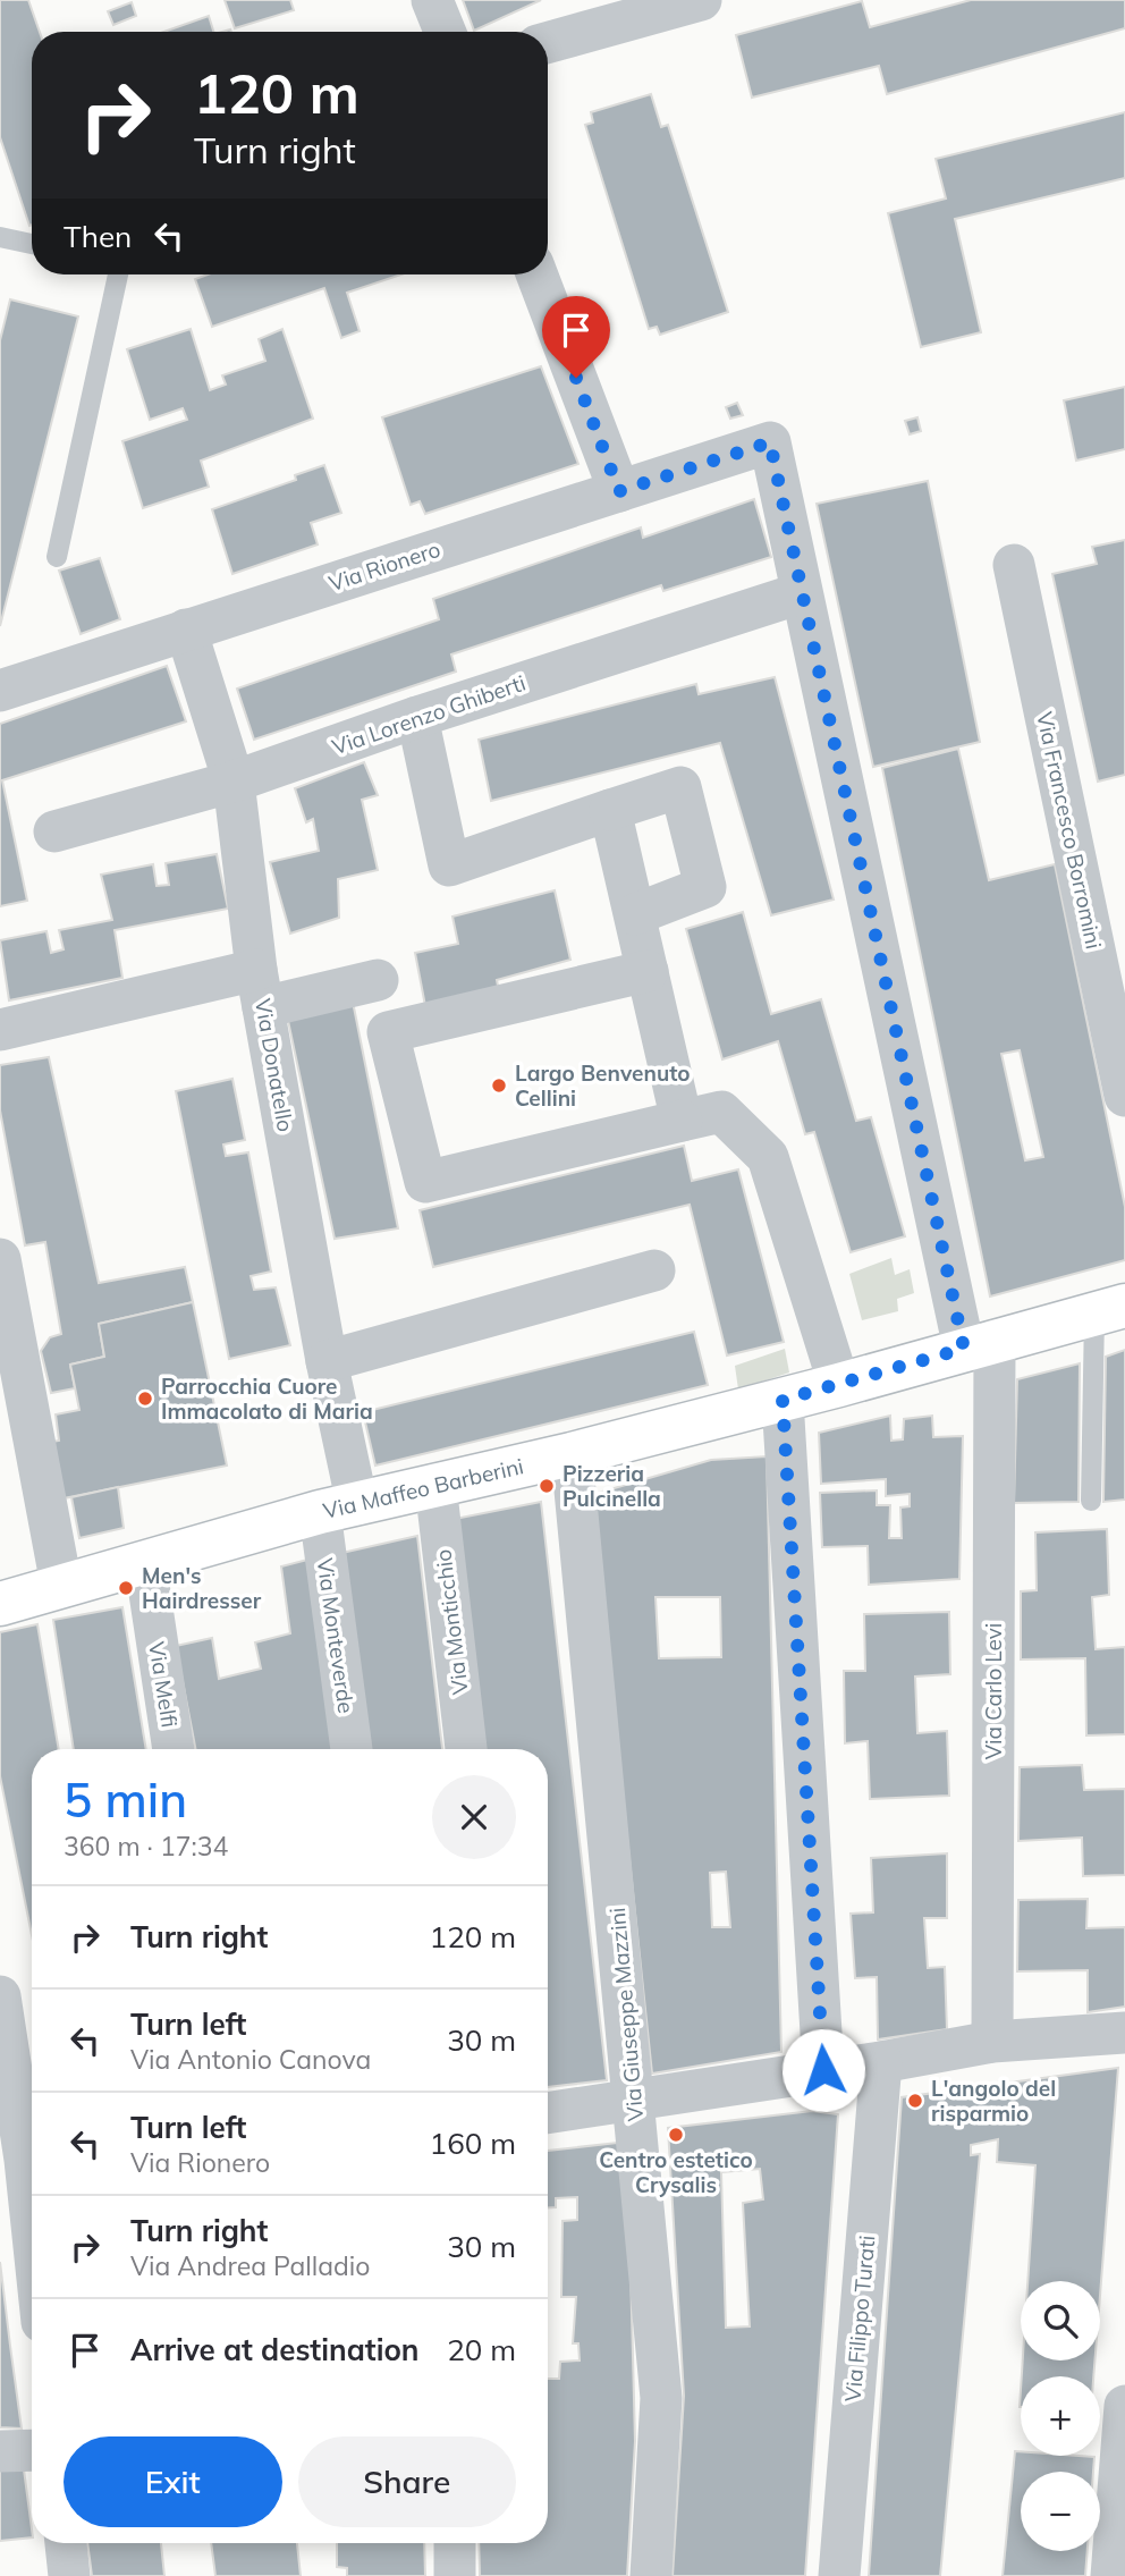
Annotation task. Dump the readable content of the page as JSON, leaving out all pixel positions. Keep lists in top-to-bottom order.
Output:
{
  "streets": {
    "street": [
      "Via Rionero",
      "Via Lorenzo Ghiberti",
      "Via Francesco Borromini",
      "Via Donatello",
      "Via Maffeo Barberini",
      "Via Monticchio",
      "Via Monteverde",
      "Via Melfi",
      "Via Carlo Levi",
      "Via Giuseppe Mazzini",
      "Via Filippo Turati"
    ]
  },
  "crossings": [
    ["Via Rionero", "Via Donatello"],
    ["Via Rionero", "Via Carlo Levi"],
    ["Via Lorenzo Ghiberti", "Via Donatello"],
    ["Via Lorenzo Ghiberti", "Via Carlo Levi"],
    ["Via Donatello", "Via Maffeo Barberini"],
    ["Via Donatello", "Via Monteverde"],
    ["Via Maffeo Barberini", "Via Monticchio"],
    ["Via Maffeo Barberini", "Via Monteverde"],
    ["Via Maffeo Barberini", "Via Melfi"],
    ["Via Maffeo Barberini", "Via Carlo Levi"],
    ["Via Maffeo Barberini", "Via Giuseppe Mazzini"]
  ],
  "places": [
    "Largo Benvenuto Cellini",
    "Parrocchia Cuore Immacolato di Maria",
    "Pizzeria Pulcinella",
    "Men's Hairdresser",
    "L'angolo del risparmio",
    "Centro estetico Crysalis"
  ],
  "page": {
    "turn": ["120 m", "Turn right"],
    "then": "Then",
    "heading": ["5 min", "360 m · 17:34"],
    "list": [
      {
        "name": "Turn right",
        "value": "120 m"
      },
      {
        "name": "Turn left",
        "note": "Via Antonio Canova",
        "value": "30 m"
      },
      {
        "name": "Turn left",
        "note": "Via Rionero",
        "value": "160 m"
      },
      {
        "name": "Turn right",
        "note": "Via Andrea Palladio",
        "value": "30 m"
      },
      {
        "name": "Arrive at destination",
        "value": "20 m"
      }
    ],
    "map_buttons": ["+", "−"],
    "buttons": ["Exit", "Share"]
  }
}
